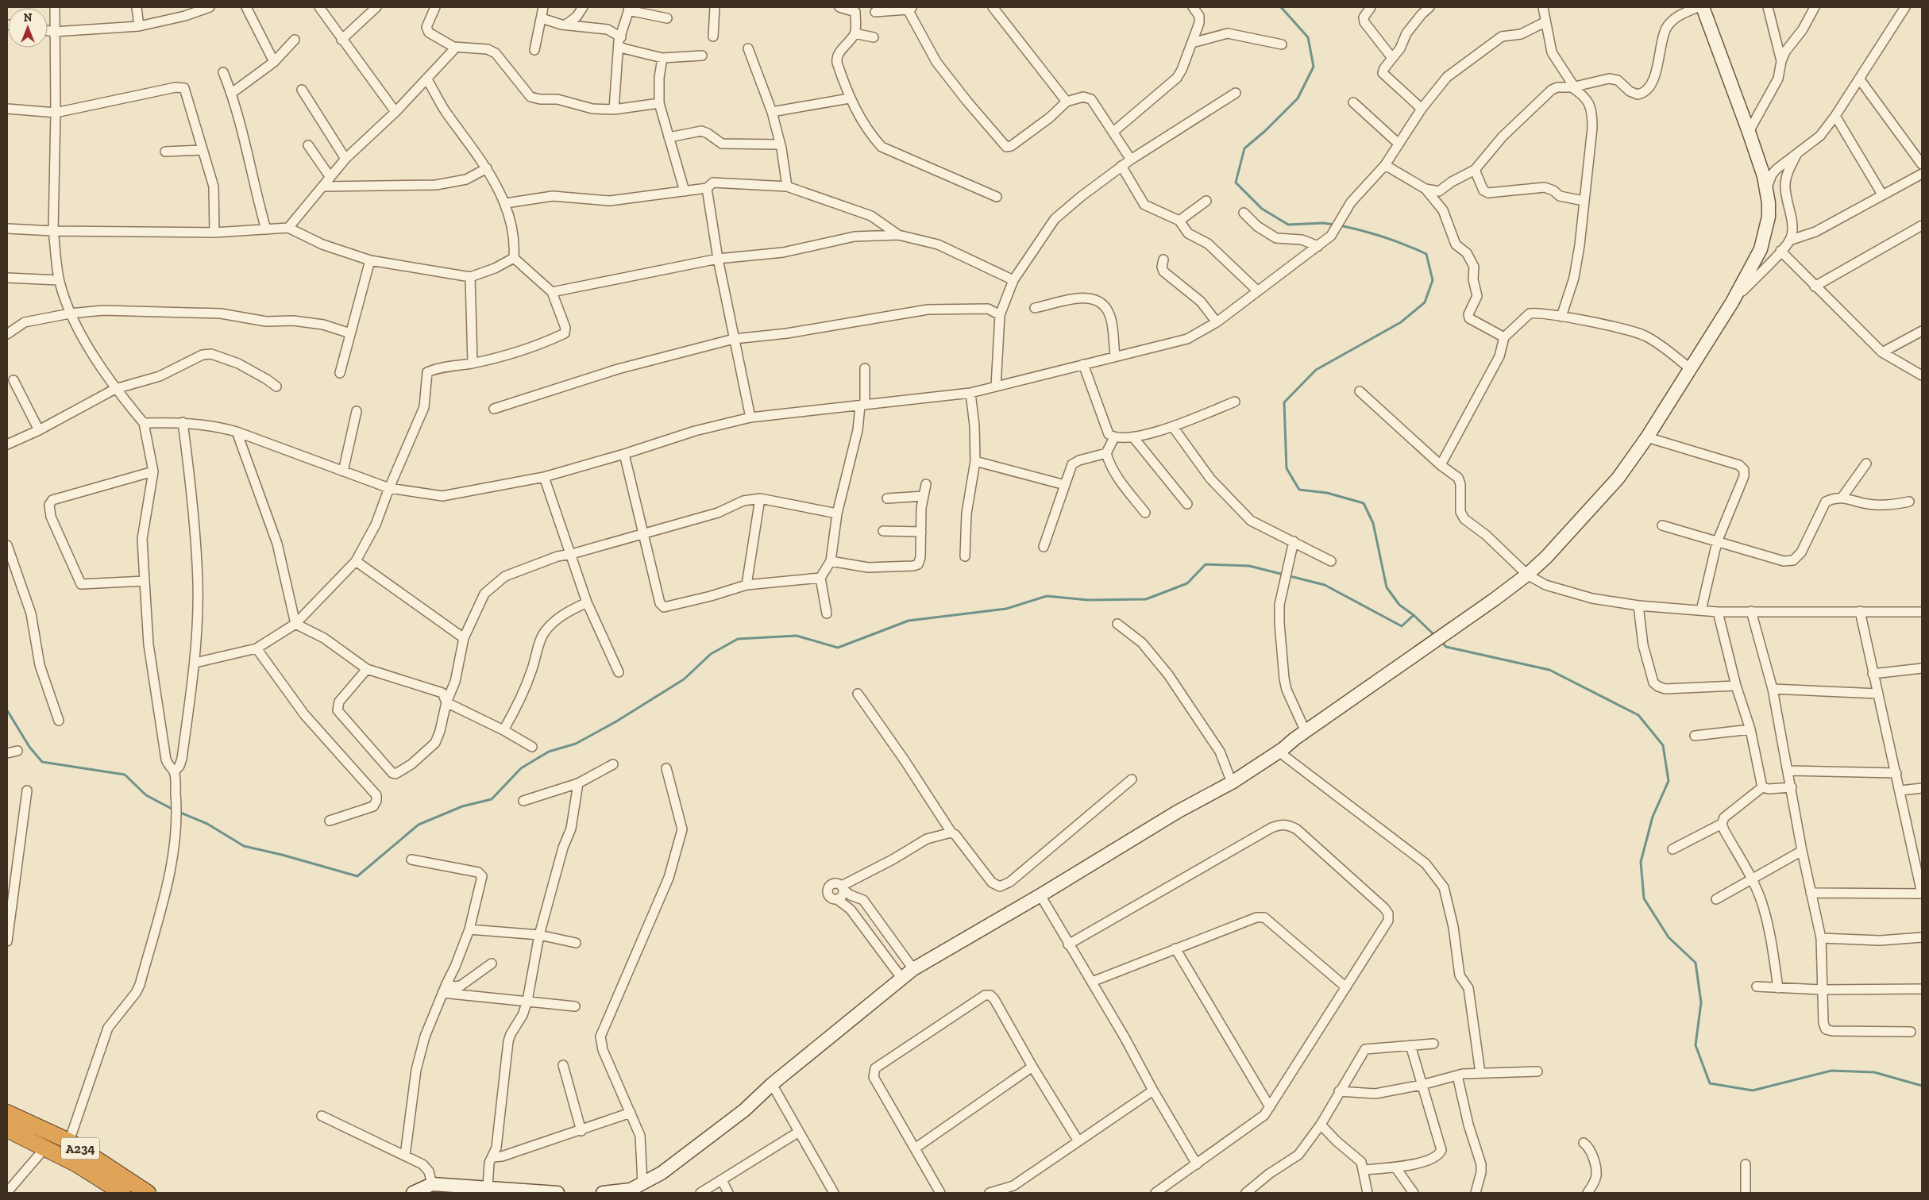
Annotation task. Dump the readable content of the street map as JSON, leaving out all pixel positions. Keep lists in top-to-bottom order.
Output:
{
  "streets": {
    "highway": ["A234"]
  },
  "north": "top"
}
